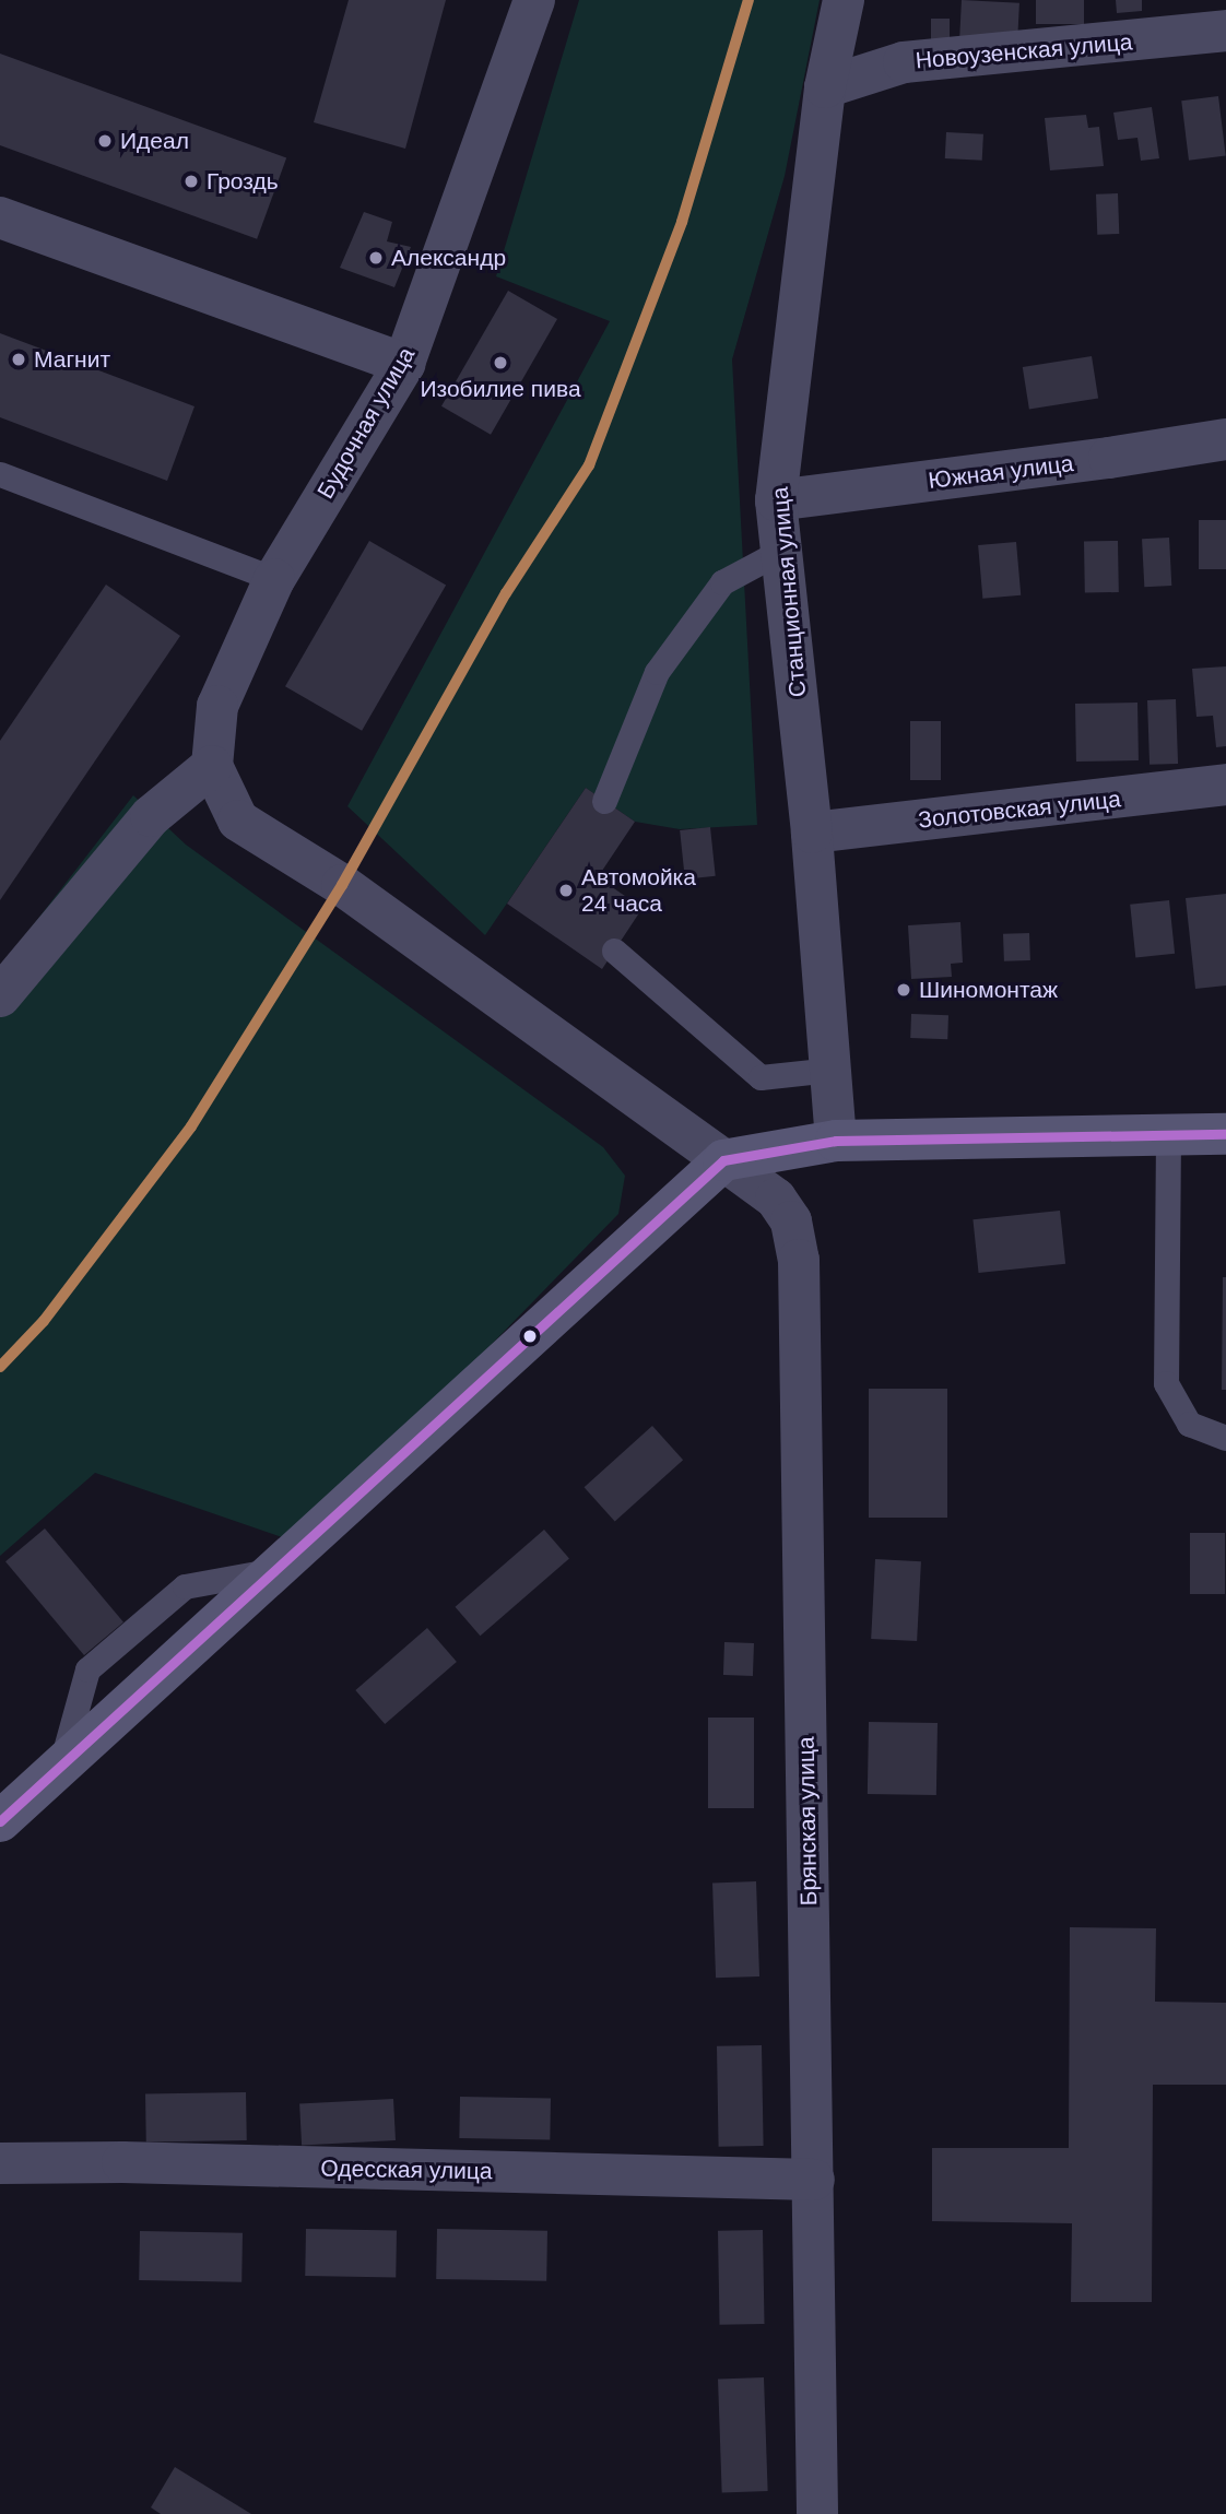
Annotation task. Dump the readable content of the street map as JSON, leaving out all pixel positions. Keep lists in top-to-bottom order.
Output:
{
  "streets": {
    "street": [
      "Новоузенская улица",
      "Будочная улица",
      "Южная улица",
      "Станционная улица",
      "Золотовская улица",
      "Брянская улица",
      "Одесская улица"
    ]
  },
  "crossings": [
    ["Новоузенская улица", "Станционная улица"],
    ["Будочная улица", "Брянская улица"],
    ["Южная улица", "Станционная улица"],
    ["Станционная улица", "Золотовская улица"],
    ["Брянская улица", "Одесская улица"]
  ],
  "places": [
    "Идеал",
    "Гроздь",
    "Александр",
    "Магнит",
    "Изобилие пива",
    "Автомойка 24 часа",
    "Шиномонтаж"
  ]
}
